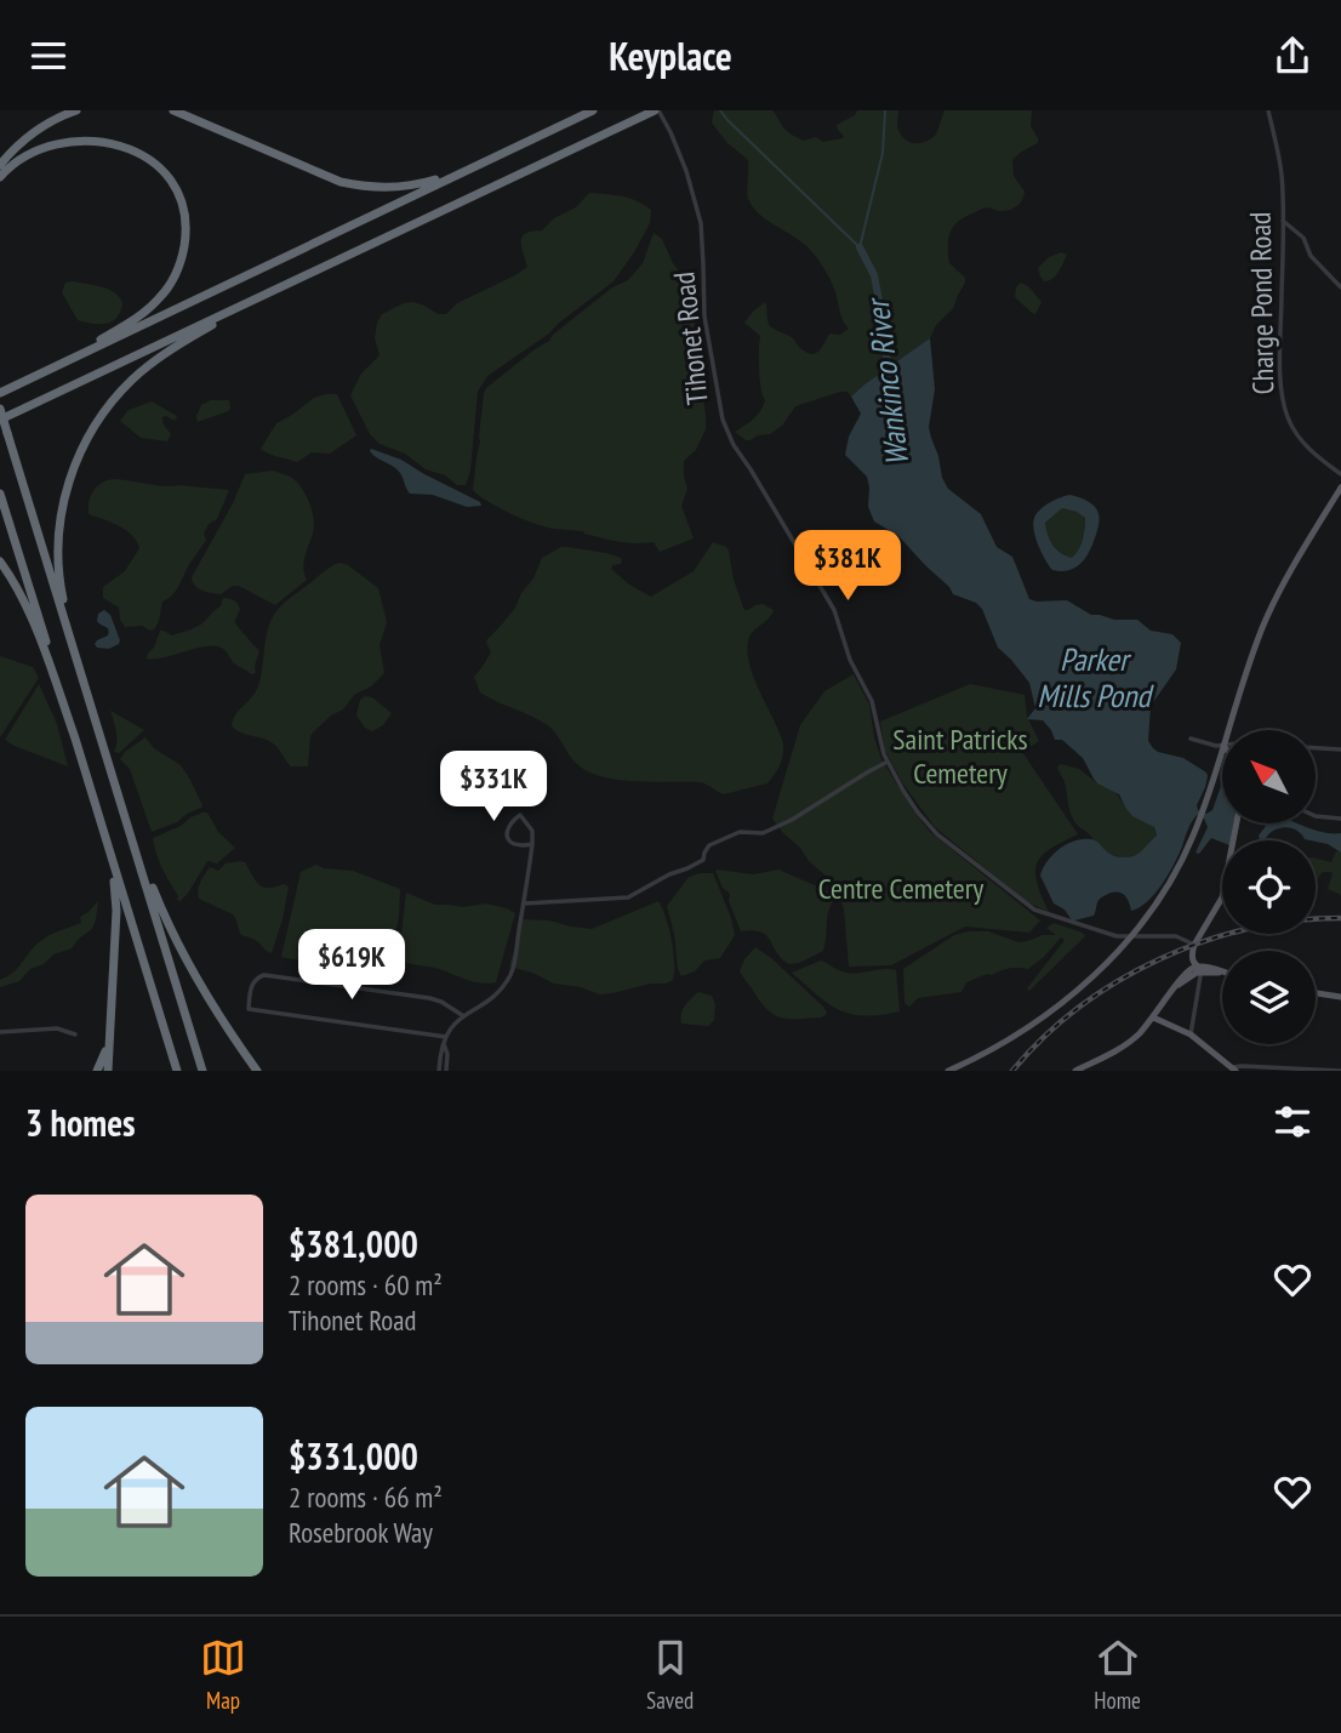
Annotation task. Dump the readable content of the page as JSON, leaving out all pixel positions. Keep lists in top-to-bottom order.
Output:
{
  "streets": {
    "street": ["Charge Pond Road", "Tihonet Road"]
  },
  "water": ["Wankinco River", "Parker Mills Pond"],
  "parks": ["Saint Patricks Cemetery", "Centre Cemetery"],
  "north": "top left",
  "page": {
    "header": "Keyplace",
    "price": ["$381K", "$331K", "$619K"],
    "heading": "3 homes",
    "list": [
      {
        "name": "$381,000",
        "note": "2 rooms · 60 m² · Tihonet Road"
      },
      {
        "name": "$331,000",
        "note": "2 rooms · 66 m² · Rosebrook Way"
      }
    ],
    "tabs": ["Map", "Saved", "Home"]
  }
}
